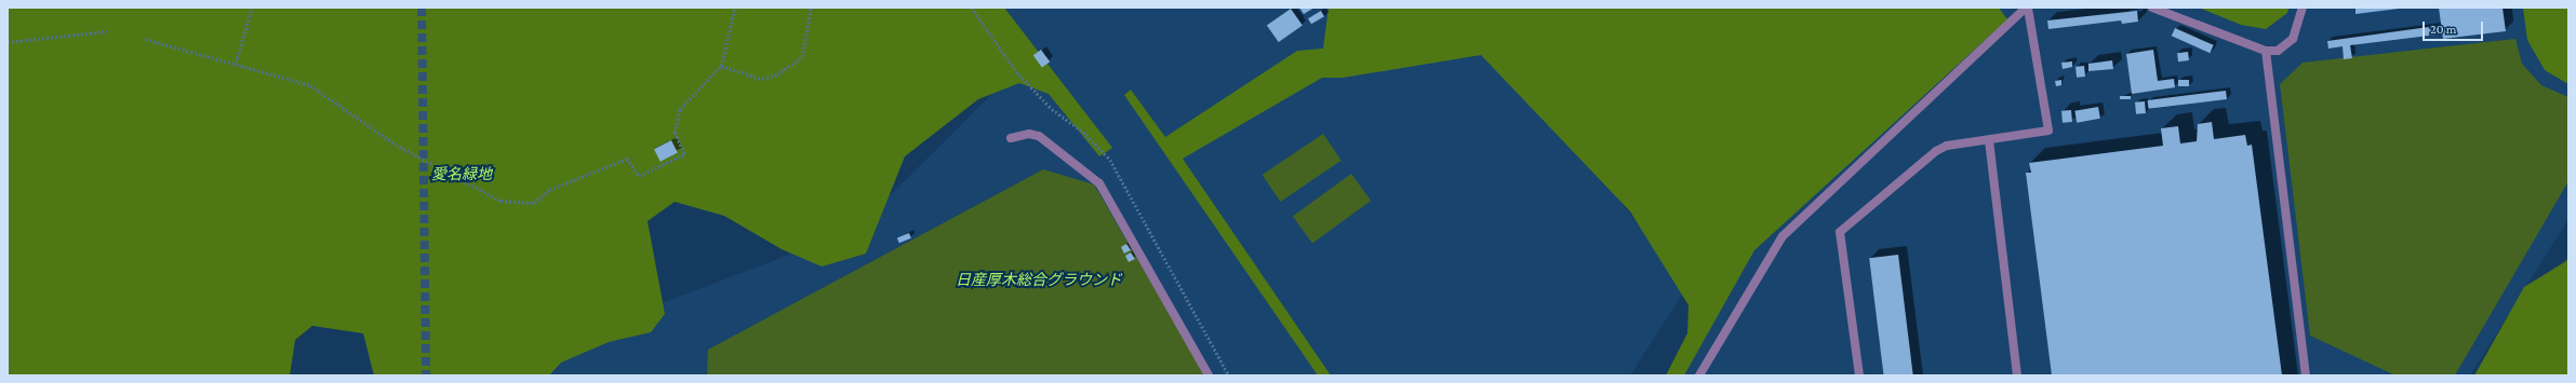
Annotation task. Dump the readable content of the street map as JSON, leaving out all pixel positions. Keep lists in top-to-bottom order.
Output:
{
  "parks": ["愛名緑地", "日産厚木総合グラウンド"],
  "scale_bar": "20 m"
}
